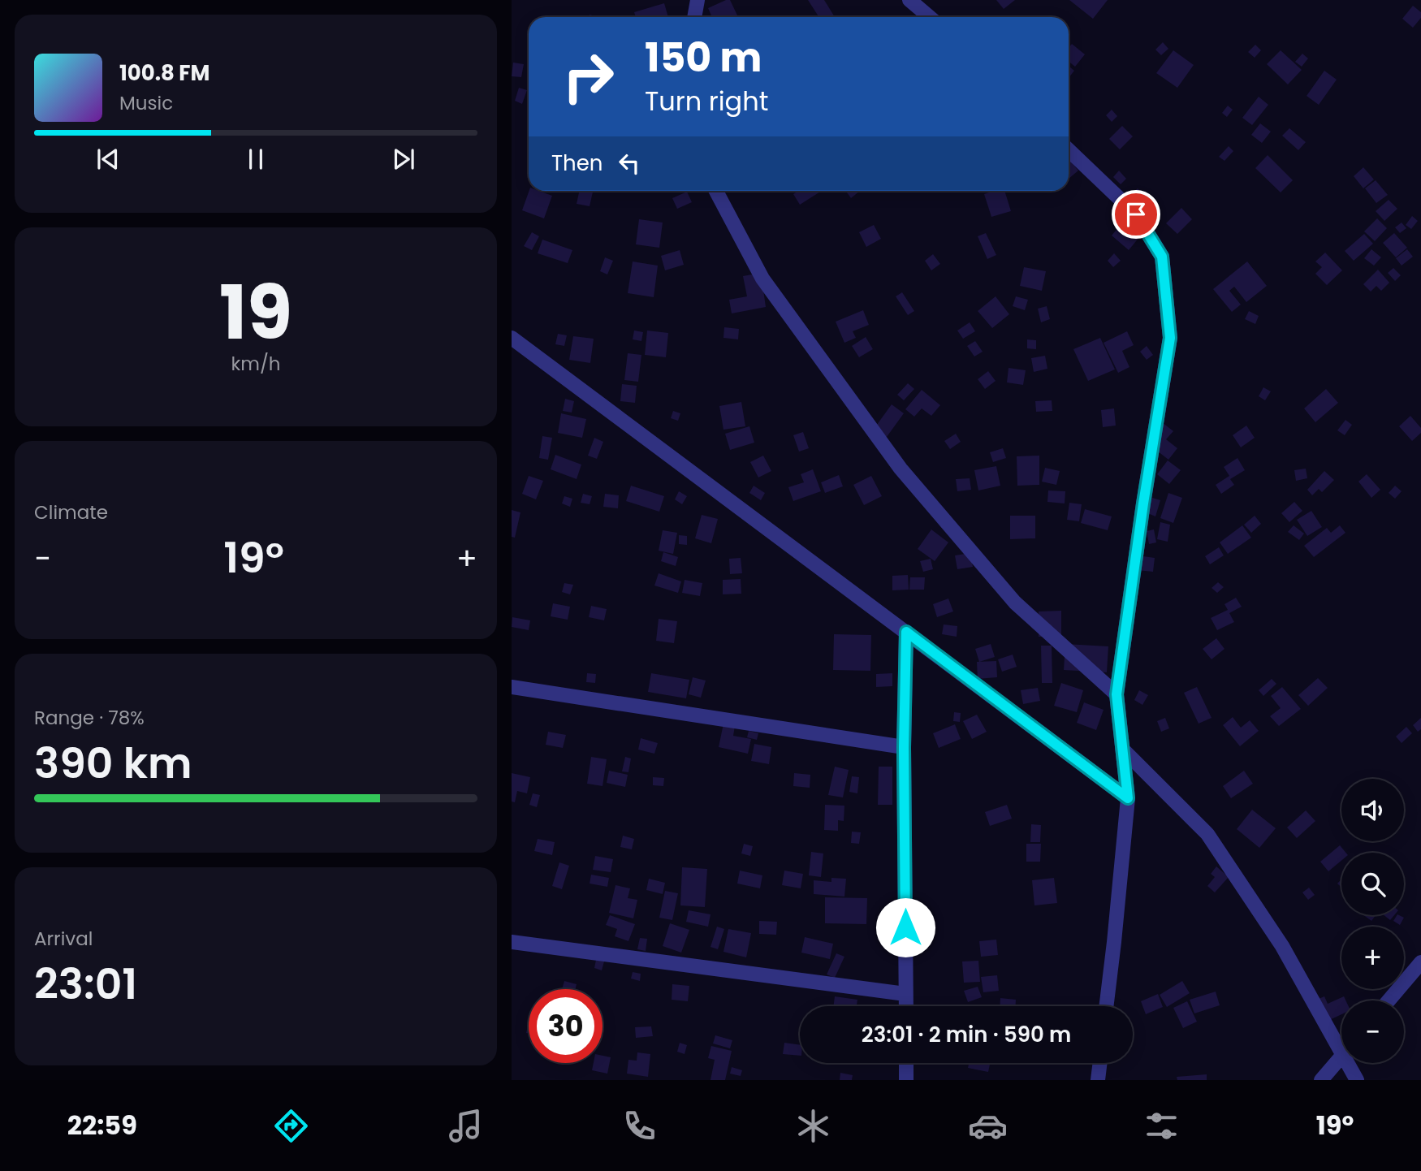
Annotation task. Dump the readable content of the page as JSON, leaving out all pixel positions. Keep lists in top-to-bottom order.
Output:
{
  "page": {
    "turn": ["150 m", "Turn right"],
    "song": ["100.8 FM", "Music"],
    "then": "Then",
    "tile": [
      ["19", "km/h"],
      "Climate",
      ["Range · 78%", "390 km"],
      ["Arrival", "23:01"]
    ],
    "heat": ["−", "19°", "+"],
    "map_buttons": ["+", "−"],
    "limit": "30",
    "trip": "23:01 · 2 min · 590 m",
    "tabs": ["22:59", "19°"]
  }
}
